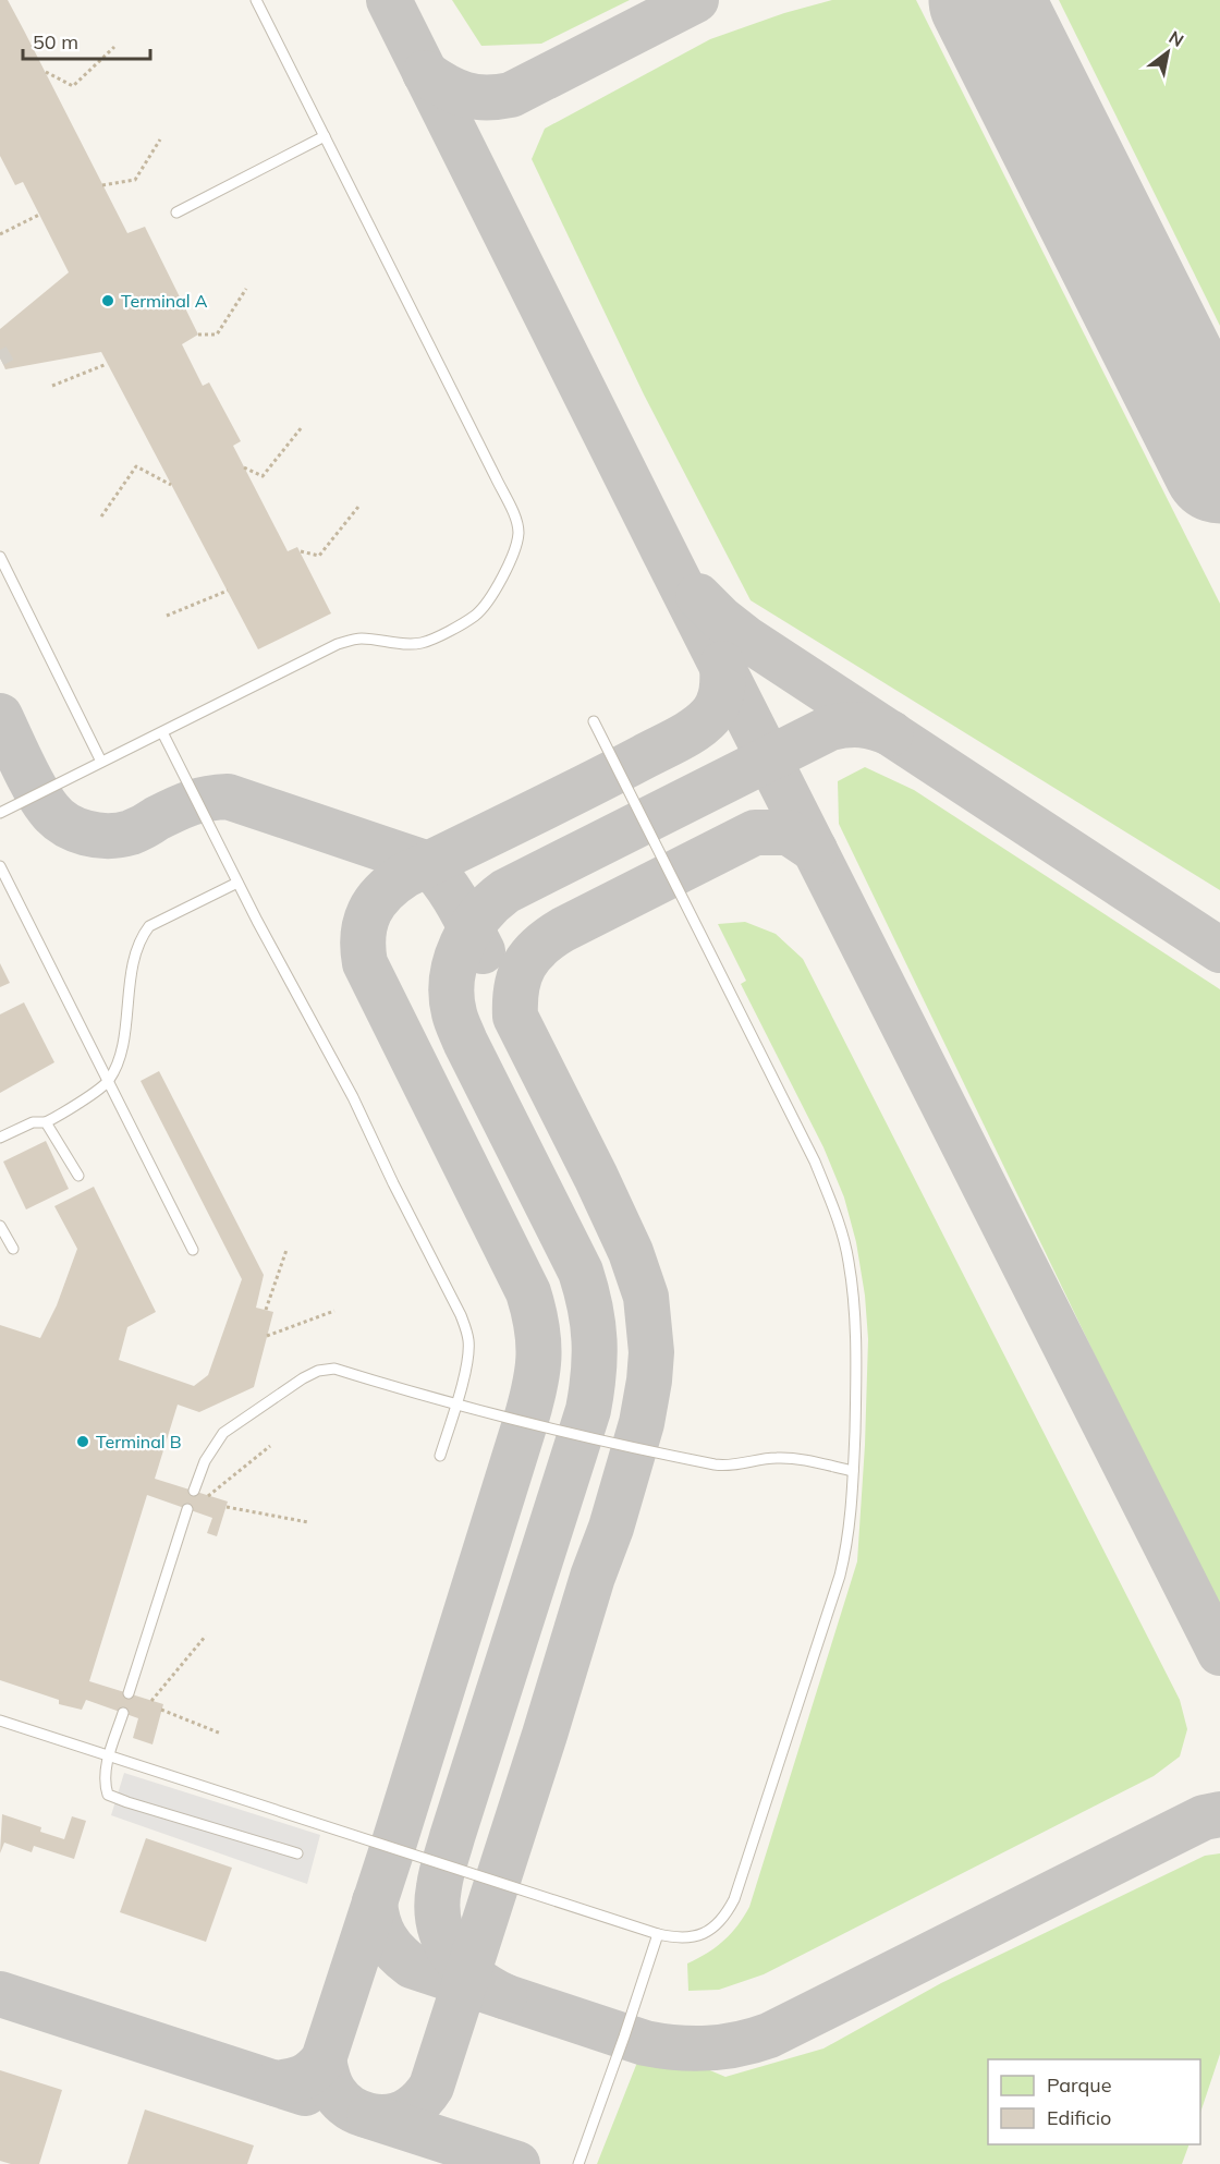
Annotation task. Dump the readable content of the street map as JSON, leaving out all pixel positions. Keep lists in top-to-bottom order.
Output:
{
  "places": ["Terminal A", "Terminal B"],
  "legend": ["Parque", "Edificio"],
  "scale_bar": "50 m",
  "north": "top right"
}
